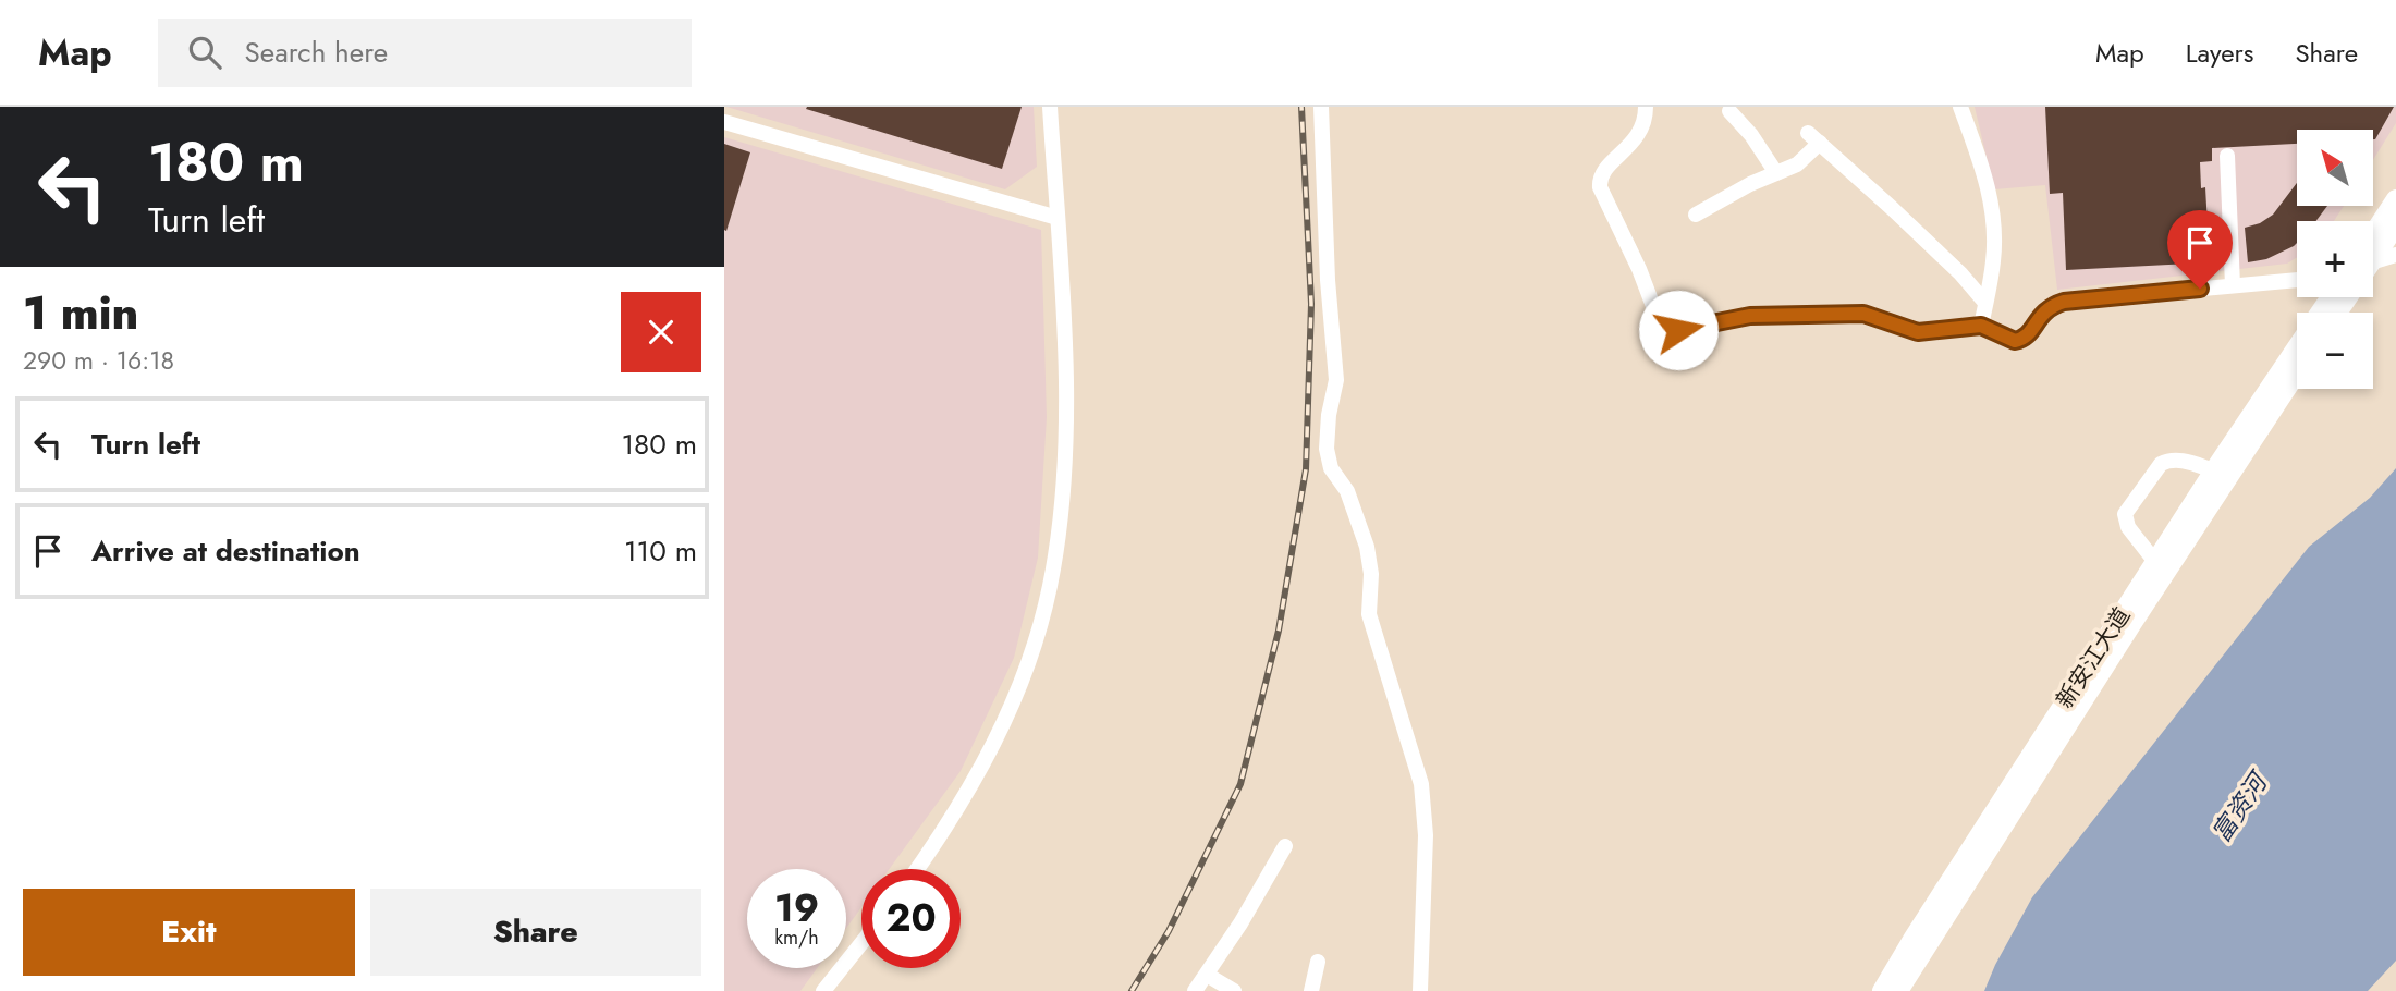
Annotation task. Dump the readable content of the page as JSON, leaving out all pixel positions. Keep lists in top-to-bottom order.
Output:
{
  "streets": {
    "main road": ["新安江大道"]
  },
  "water": ["富资河"],
  "north": "top left",
  "page": {
    "header": "Map",
    "search": "Search here",
    "nav": ["Map", "Layers", "Share"],
    "turn": ["180 m", "Turn left"],
    "map_buttons": ["+", "−"],
    "heading": ["1 min", "290 m · 16:18"],
    "list": [
      {
        "name": "Turn left",
        "value": "180 m"
      },
      {
        "name": "Arrive at destination",
        "value": "110 m"
      }
    ],
    "speed": "19 km/h",
    "limit": "20",
    "buttons": ["Exit", "Share"]
  }
}
